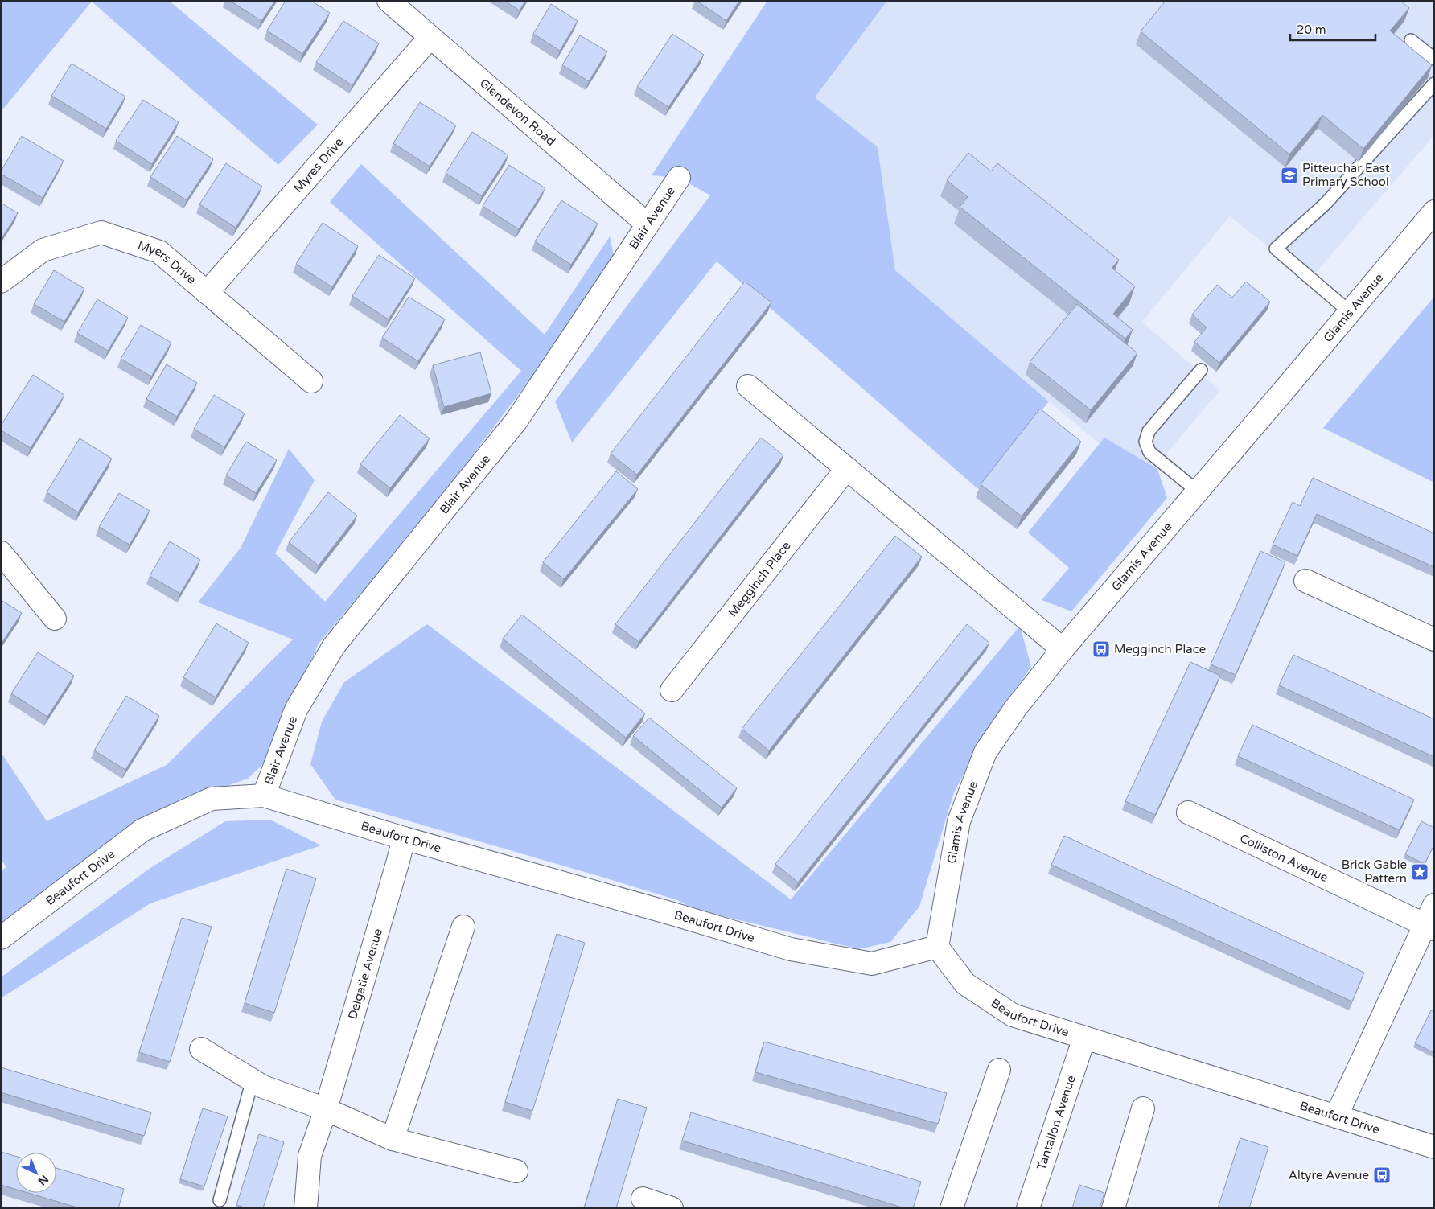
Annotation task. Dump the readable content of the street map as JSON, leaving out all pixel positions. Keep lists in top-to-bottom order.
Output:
{
  "streets": {
    "street": [
      "Glendevon Road",
      "Myres Drive",
      "Blair Avenue",
      "Myers Drive",
      "Glamis Avenue",
      "Megginch Place",
      "Beaufort Drive",
      "Colliston Avenue",
      "Delgatie Avenue",
      "Tantallon Avenue"
    ]
  },
  "crossings": [
    ["Glendevon Road", "Myres Drive"],
    ["Glendevon Road", "Blair Avenue"],
    ["Myres Drive", "Myers Drive"],
    ["Blair Avenue", "Beaufort Drive"],
    ["Glamis Avenue", "Beaufort Drive"],
    ["Beaufort Drive", "Delgatie Avenue"],
    ["Beaufort Drive", "Tantallon Avenue"]
  ],
  "places": {
    "school or university": ["Pitteuchar East Primary School"],
    "bus stop": ["Megginch Place", "Altyre Avenue"],
    "place": ["Brick Gable Pattern"]
  },
  "scale_bar": "20 m",
  "north": "bottom right"
}
